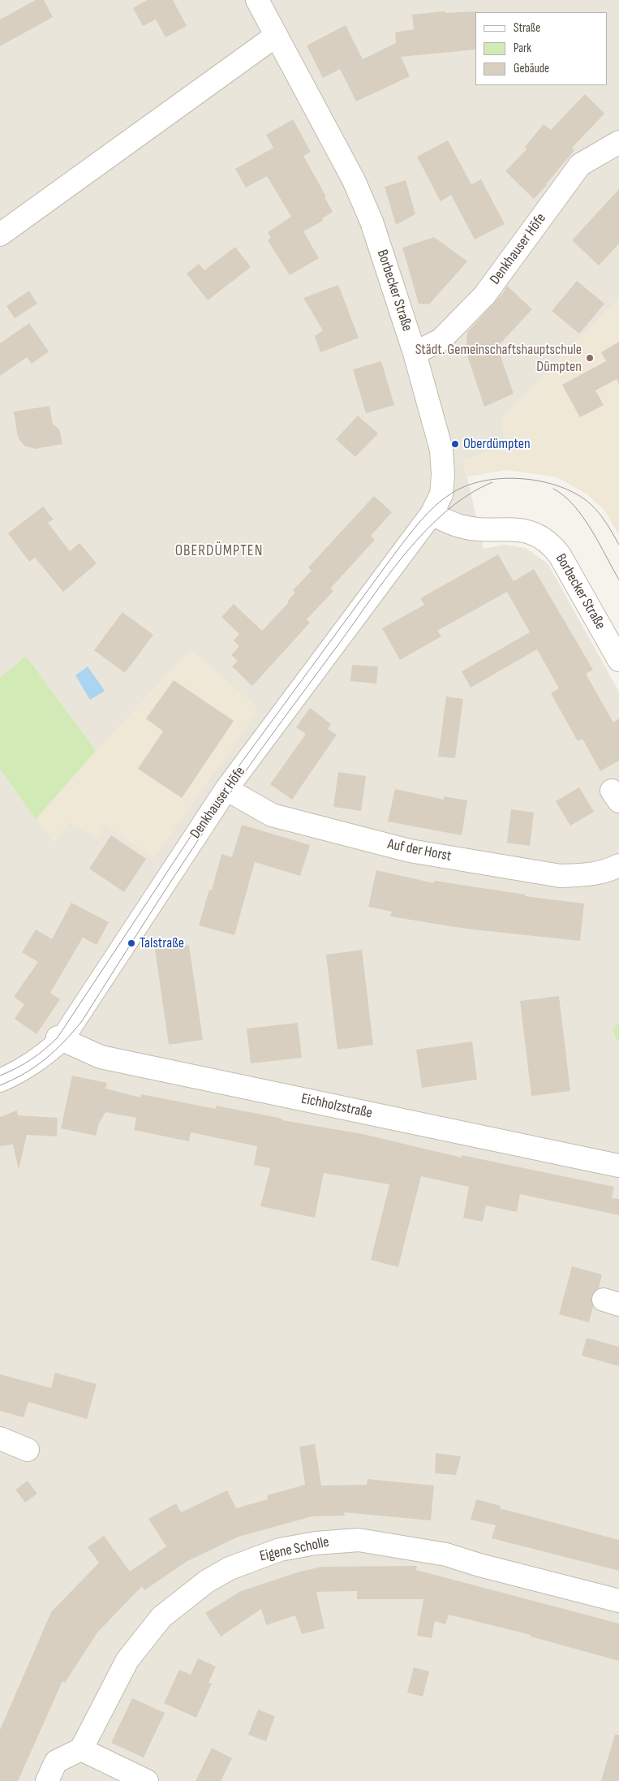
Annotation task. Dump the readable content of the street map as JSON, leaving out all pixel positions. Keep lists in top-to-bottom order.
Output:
{
  "streets": {
    "street": [
      "Denkhauser Höfe",
      "Borbecker Straße",
      "Auf der Horst",
      "Eichholzstraße",
      "Eigene Scholle"
    ]
  },
  "crossings": [
    ["Denkhauser Höfe", "Borbecker Straße"],
    ["Denkhauser Höfe", "Auf der Horst"],
    ["Denkhauser Höfe", "Eichholzstraße"]
  ],
  "districts": ["OBERDÜMPTEN"],
  "places": ["Städt. Gemeinschaftshauptschule Dümpten", "Oberdümpten", "Talstraße"],
  "legend": ["Straße", "Park", "Gebäude"]
}
